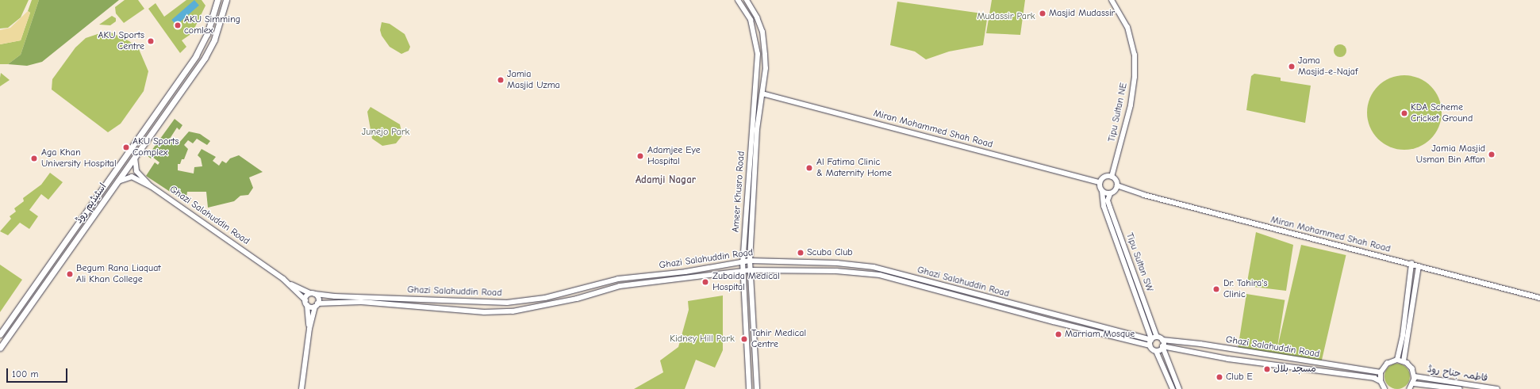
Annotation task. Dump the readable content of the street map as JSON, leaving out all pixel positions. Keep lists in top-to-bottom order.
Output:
{
  "streets": {
    "main road": [
      "Tipu Sultan NE",
      "Ameer Khusro Road",
      "اسٹیڈیم روڈ",
      "Ghazi Salahuddin Road",
      "Tipu Sultan SW"
    ],
    "street": ["Miran Mohammed Shah Road", "فاطمہ جناح روڈ"]
  },
  "crossings": [
    ["Tipu Sultan NE", "Miran Mohammed Shah Road"],
    ["Tipu Sultan NE", "Tipu Sultan SW"],
    ["Miran Mohammed Shah Road", "Ameer Khusro Road"],
    ["Miran Mohammed Shah Road", "Tipu Sultan SW"],
    ["Ameer Khusro Road", "Ghazi Salahuddin Road"],
    ["اسٹیڈیم روڈ", "Ghazi Salahuddin Road"]
  ],
  "districts": ["Adamji Nagar"],
  "parks": ["Mudassir Park", "Junejo Park", "Kidney Hill Park"],
  "places": [
    "Masjid Mudassir",
    "AKU Simming comlex",
    "AKU Sports Centre",
    "Jama Masjid-e-Najaf",
    "Jamia Masjid Uzma",
    "KDA Scheme Cricket Ground",
    "AKU Sports Complex",
    "Jamia Masjid Usman Bin Affan",
    "Adamjee Eye Hospital",
    "Aga Khan University Hospital",
    "Al Fatima Clinic & Maternity Home",
    "Scuba Club",
    "Begum Rana Liaquat Ali Khan College",
    "Zubaida Medical Hospital",
    "Dr. Tahira's Clinic",
    "Marriam Mosque",
    "Tahir Medical Centre",
    "مسجد بلال",
    "Club E"
  ],
  "scale_bar": "100 m"
}
